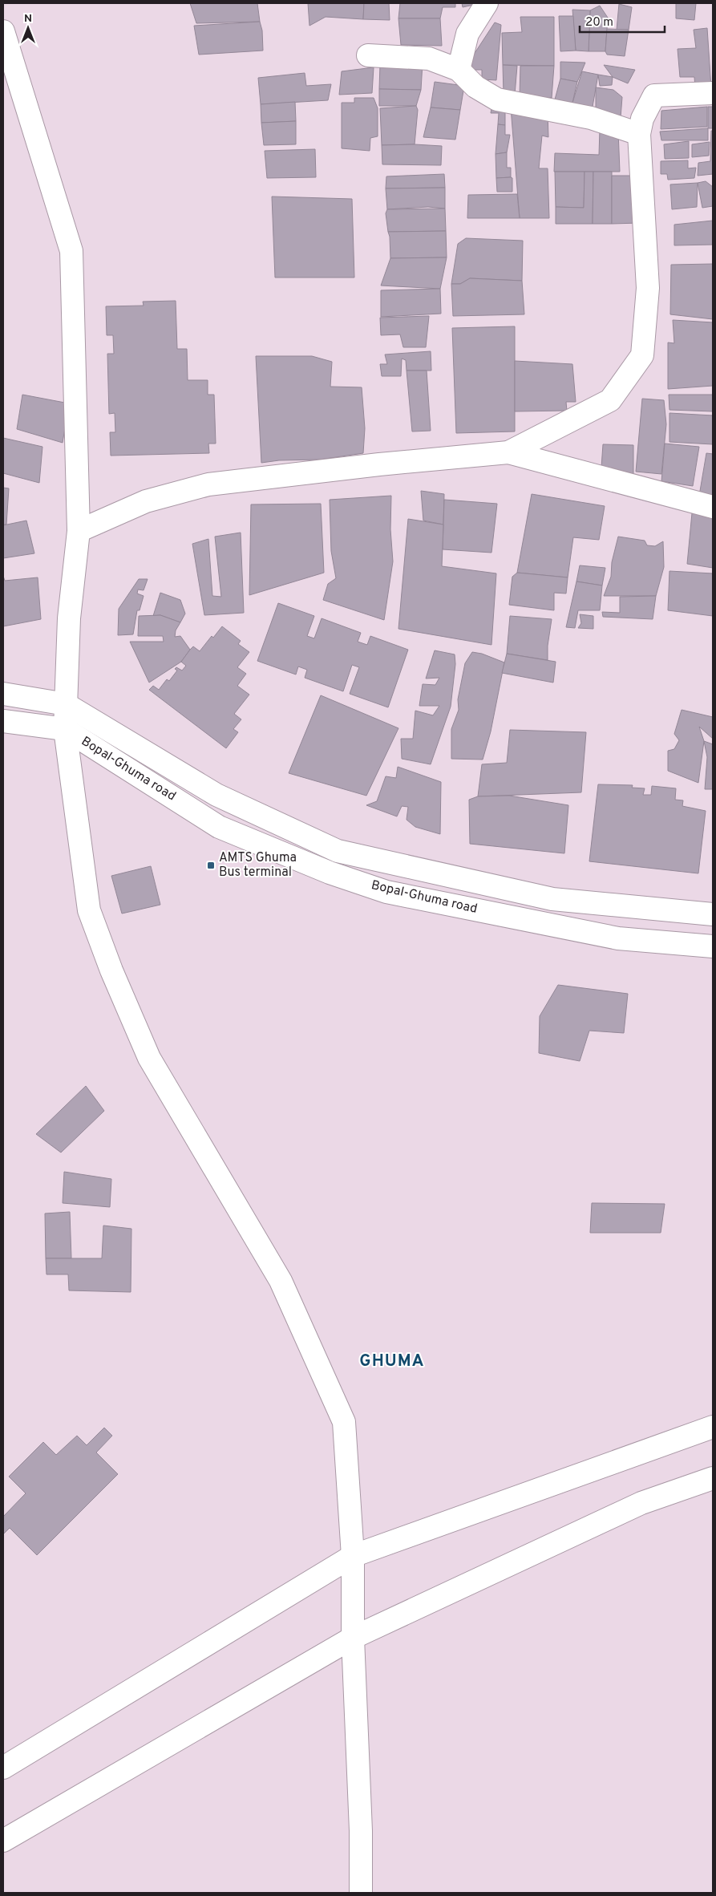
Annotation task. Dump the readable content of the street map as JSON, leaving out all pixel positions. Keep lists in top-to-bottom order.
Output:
{
  "streets": {
    "street": ["Bopal-Ghuma road"]
  },
  "districts": ["GHUMA"],
  "places": {
    "transit": ["AMTS Ghuma Bus terminal"]
  },
  "scale_bar": "20 m",
  "north": "top"
}
